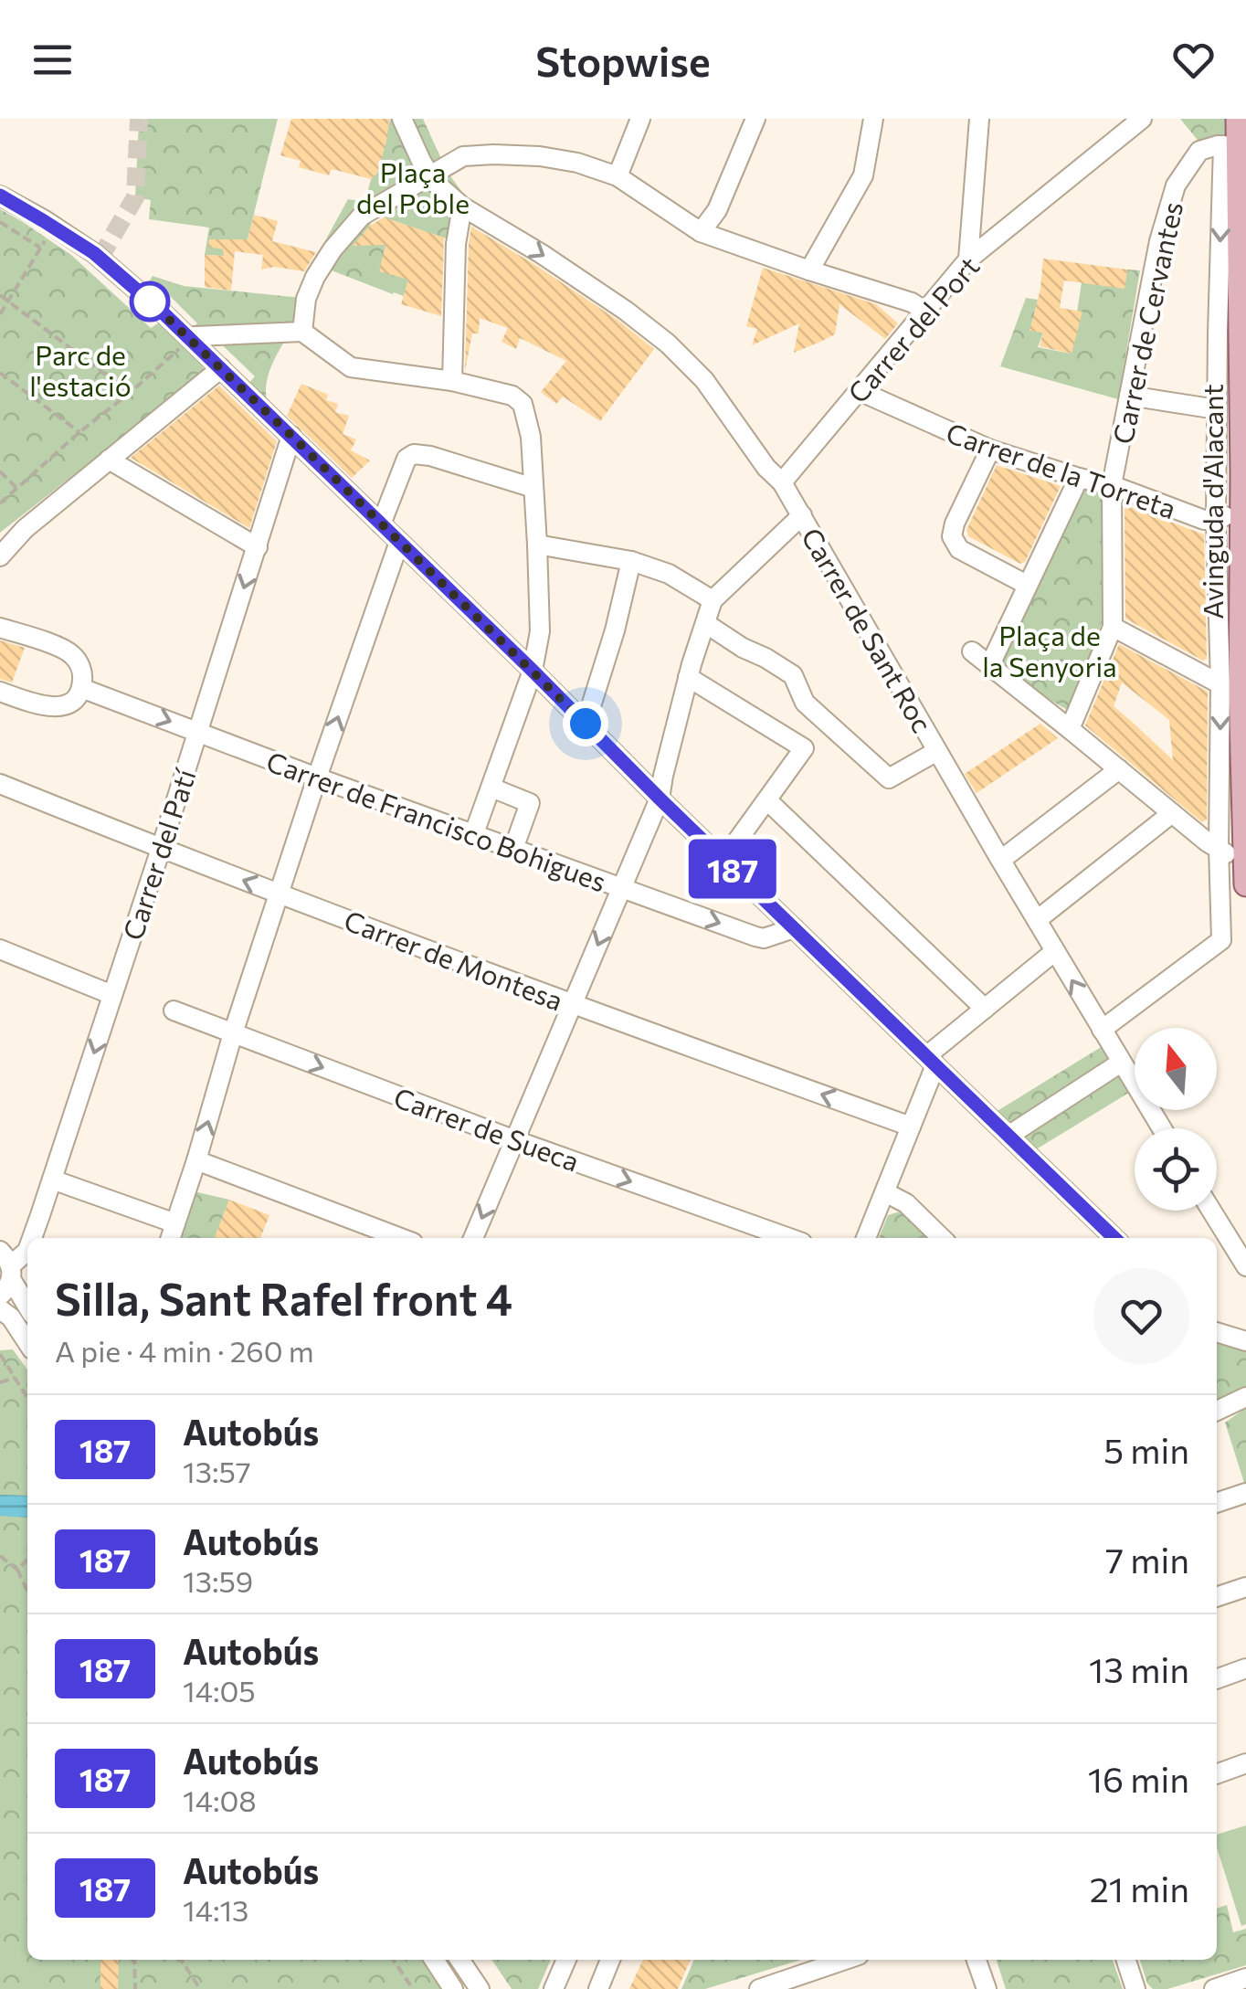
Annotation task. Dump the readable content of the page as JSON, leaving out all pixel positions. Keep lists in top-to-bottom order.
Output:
{
  "streets": {
    "main road": ["Avinguda d'Alacant"],
    "street": [
      "Carrer de Cervantes",
      "Carrer del Port",
      "Carrer de la Torreta",
      "Carrer de Sant Roc",
      "Carrer de Francisco Bohigues",
      "Carrer del Patí",
      "Carrer de Montesa",
      "Carrer de Sueca"
    ]
  },
  "crossings": [
    ["Carrer de Cervantes", "Carrer de la Torreta"],
    ["Carrer de Cervantes", "Avinguda d'Alacant"],
    ["Carrer del Port", "Carrer de la Torreta"],
    ["Carrer del Port", "Carrer de Sant Roc"],
    ["Carrer de la Torreta", "Avinguda d'Alacant"],
    ["Avinguda d'Alacant", "Carrer de Sant Roc"],
    ["Carrer de Francisco Bohigues", "Carrer del Patí"],
    ["Carrer del Patí", "Carrer de Montesa"]
  ],
  "one_way": ["Carrer de Francisco Bohigues"],
  "parks": ["Plaça del Poble", "Parc de l'estació", "Plaça de la Senyoria"],
  "lines": ["bus line 187"],
  "north": "top",
  "page": {
    "header": "Stopwise",
    "on_map": "187",
    "heading": ["Silla, Sant Rafel front 4", "A pie · 4 min · 260 m"],
    "list": [
      {
        "mark": "187",
        "name": "Autobús",
        "note": "13:57",
        "value": "5 min"
      },
      {
        "mark": "187",
        "name": "Autobús",
        "note": "13:59",
        "value": "7 min"
      },
      {
        "mark": "187",
        "name": "Autobús",
        "note": "14:05",
        "value": "13 min"
      },
      {
        "mark": "187",
        "name": "Autobús",
        "note": "14:08",
        "value": "16 min"
      },
      {
        "mark": "187",
        "name": "Autobús",
        "note": "14:13",
        "value": "21 min"
      }
    ]
  }
}
